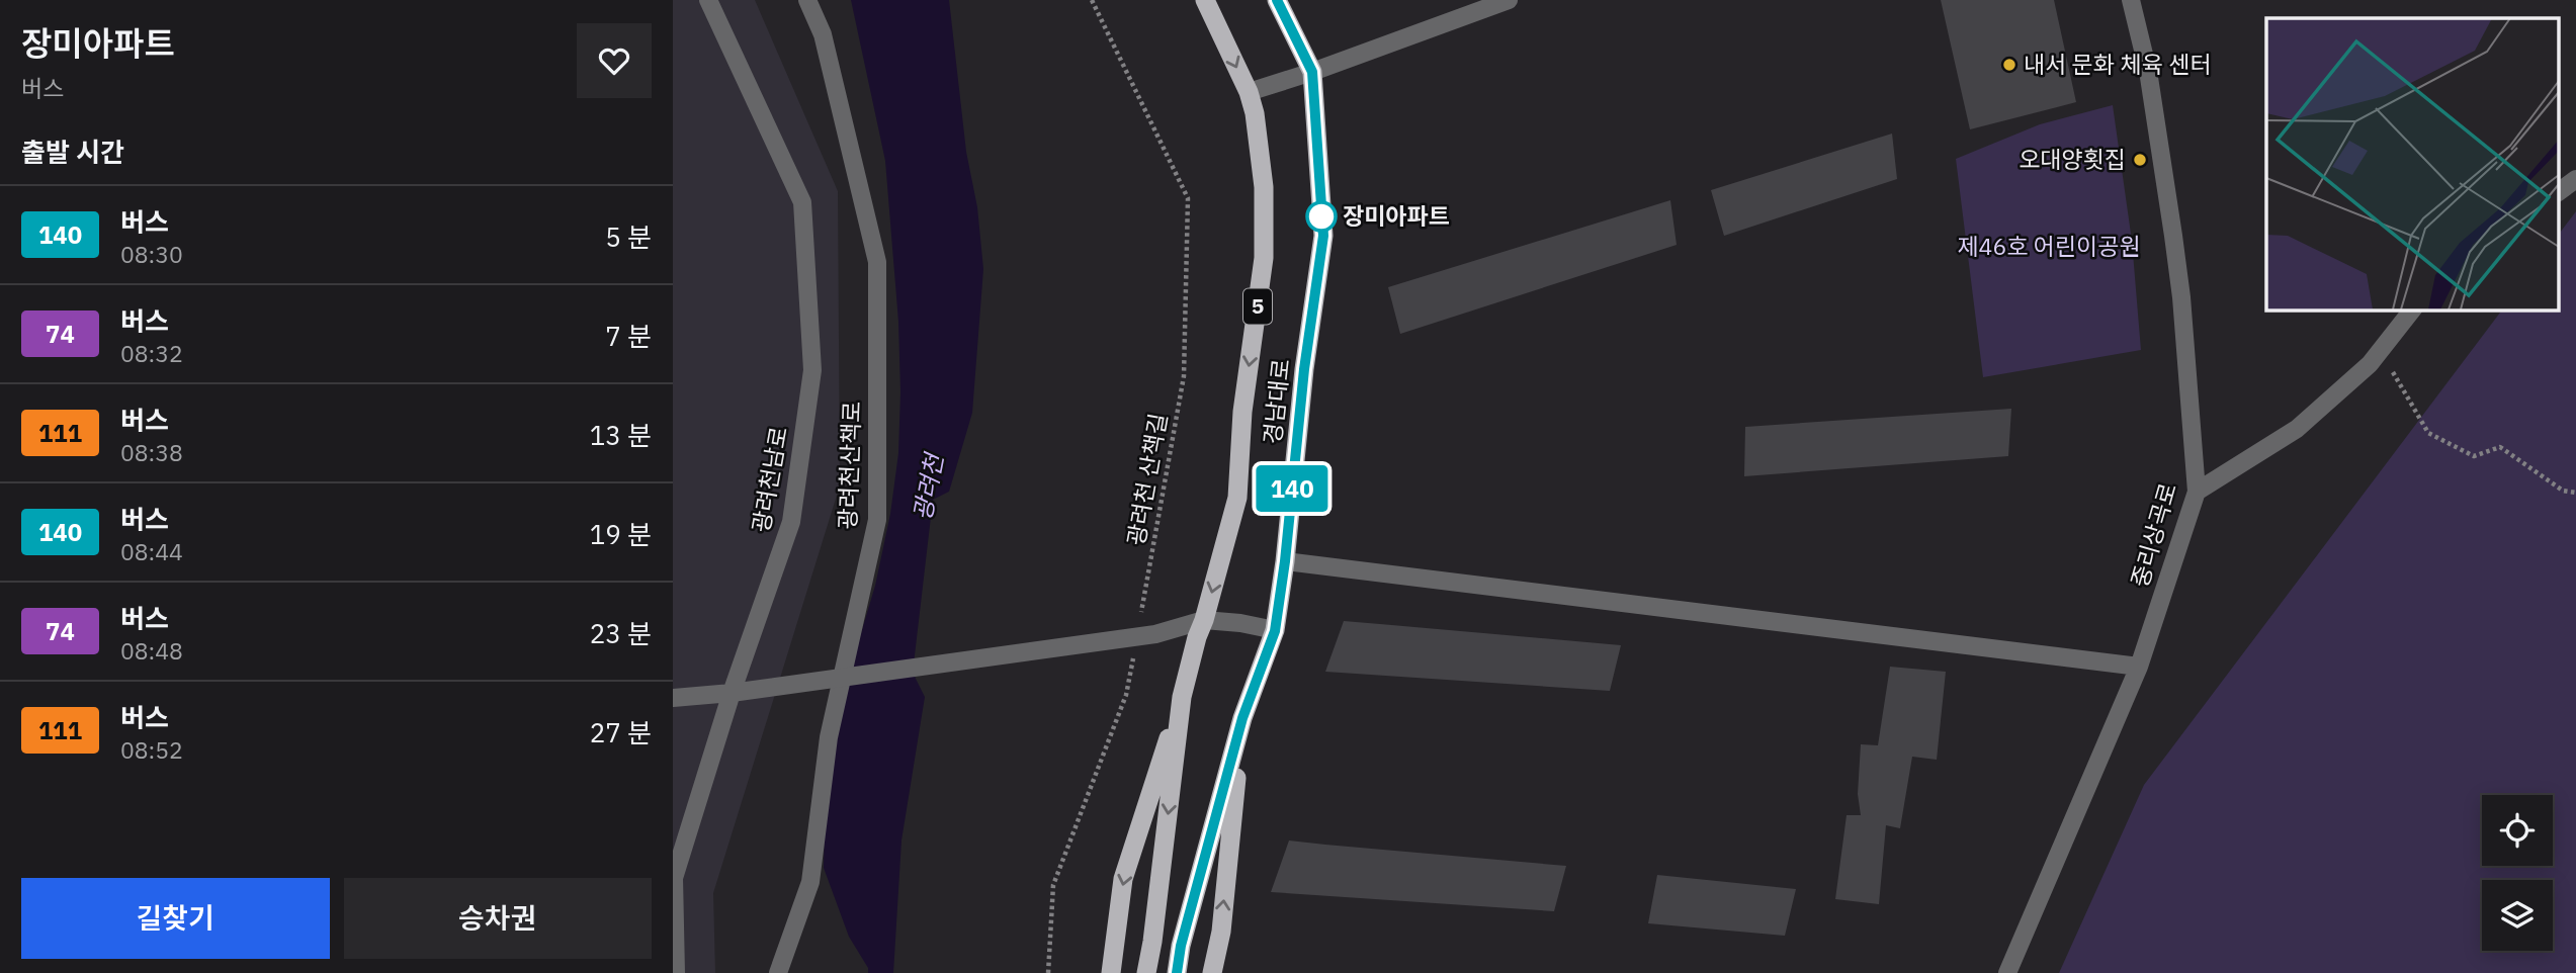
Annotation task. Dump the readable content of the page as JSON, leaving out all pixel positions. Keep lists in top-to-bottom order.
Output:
{
  "streets": {
    "highway": ["5", "경남대로"],
    "street": ["광려천산책로", "광려천남로", "중리상곡로"],
    "path": ["광려천 산책길"]
  },
  "water": ["광려천"],
  "parks": ["제46호 어린이공원"],
  "places": ["내서 문화 체육 센터", "오대양횟집", "장미아파트"],
  "lines": ["bus line 140"],
  "page": {
    "heading": [
      ["장미아파트", "버스"],
      "출발 시간"
    ],
    "on_map": "140",
    "list": [
      {
        "mark": "140",
        "name": "버스",
        "note": "08:30",
        "value": "5 분"
      },
      {
        "mark": "74",
        "name": "버스",
        "note": "08:32",
        "value": "7 분"
      },
      {
        "mark": "111",
        "name": "버스",
        "note": "08:38",
        "value": "13 분"
      },
      {
        "mark": "140",
        "name": "버스",
        "note": "08:44",
        "value": "19 분"
      },
      {
        "mark": "74",
        "name": "버스",
        "note": "08:48",
        "value": "23 분"
      },
      {
        "mark": "111",
        "name": "버스",
        "note": "08:52",
        "value": "27 분"
      }
    ],
    "buttons": ["길찾기", "승차권"]
  }
}
